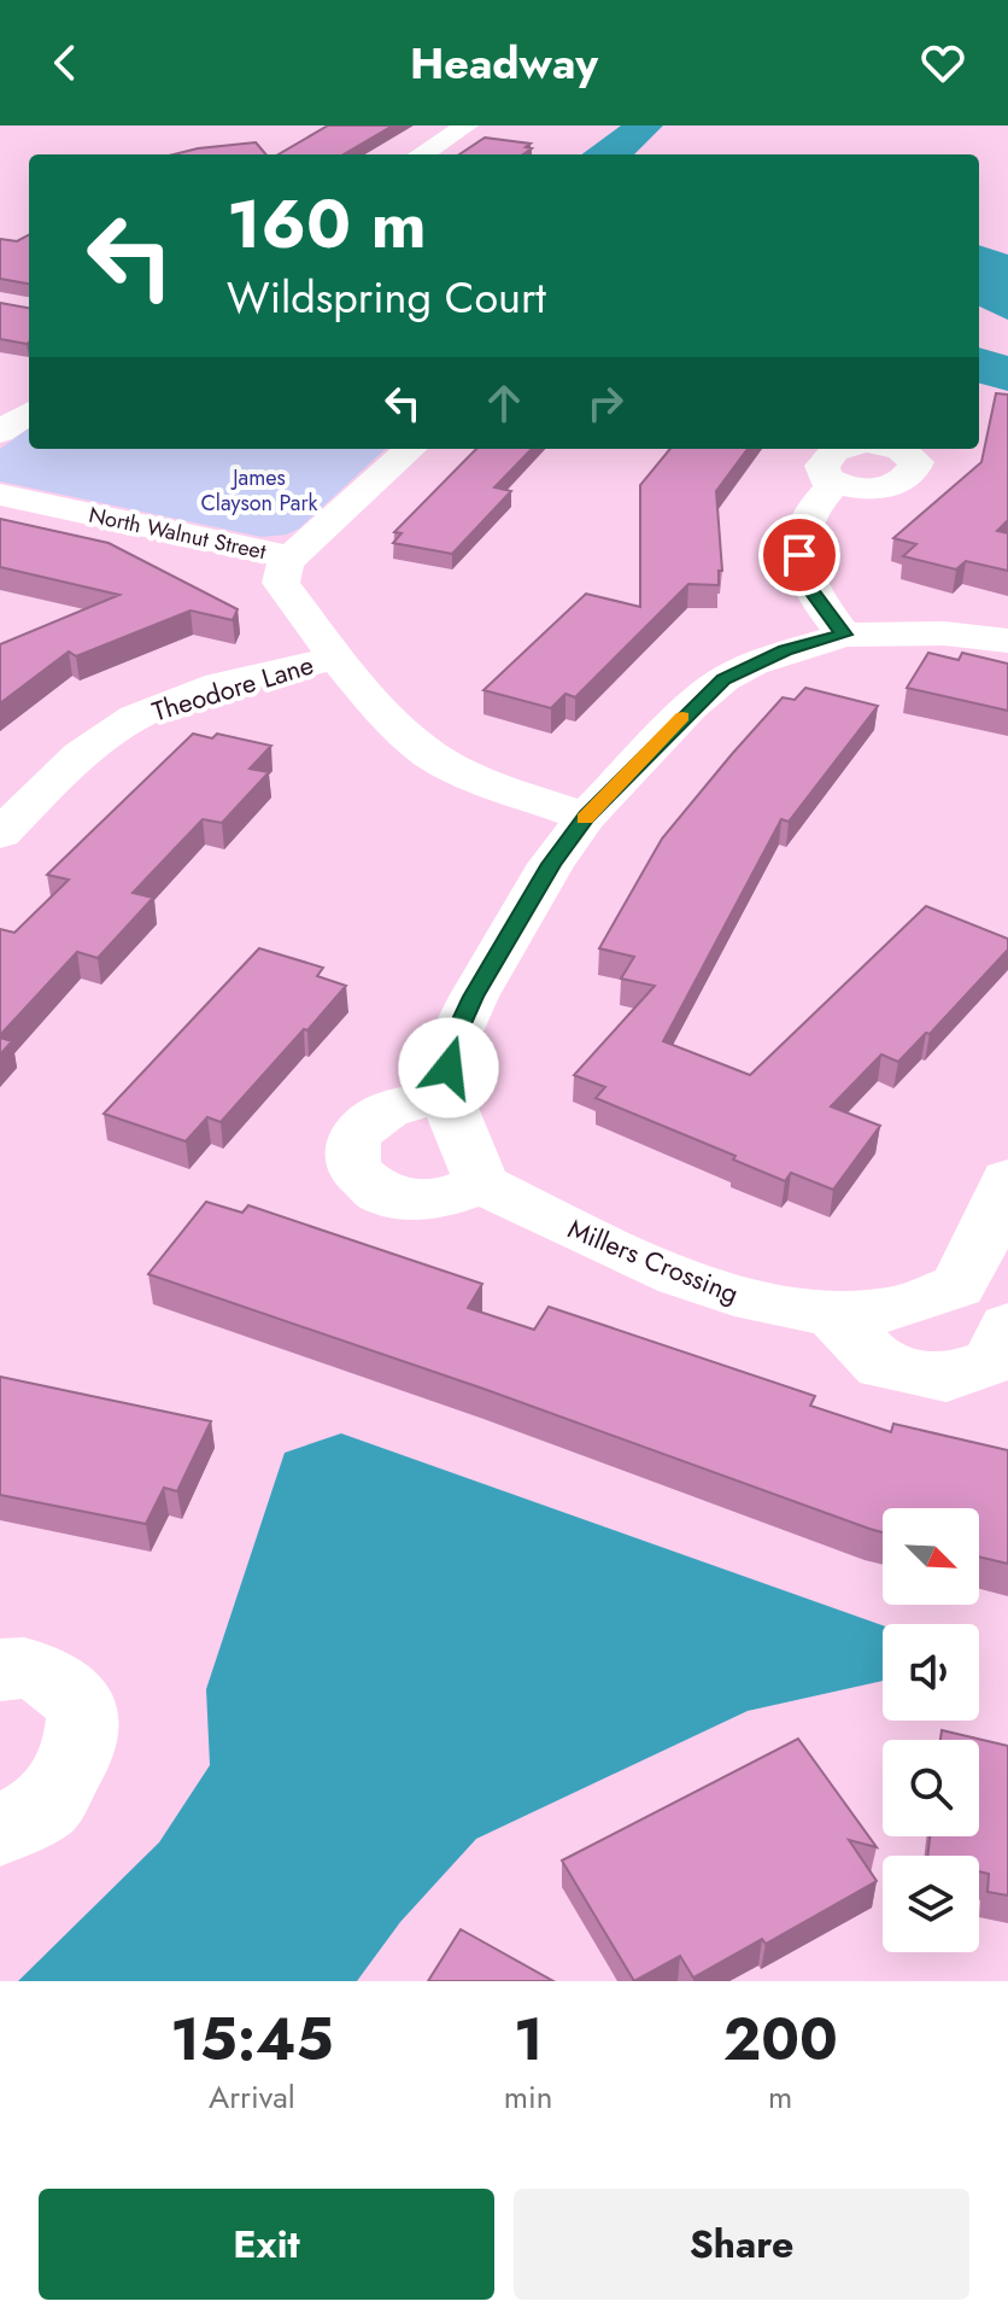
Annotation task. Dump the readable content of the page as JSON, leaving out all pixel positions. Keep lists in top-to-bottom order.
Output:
{
  "streets": {
    "street": ["North Walnut Street", "Theodore Lane", "Millers Crossing"]
  },
  "crossings": [
    ["North Walnut Street", "Theodore Lane"]
  ],
  "parks": ["James Clayson Park"],
  "north": "bottom right",
  "page": {
    "header": "Headway",
    "turn": ["160 m", "Wildspring Court"],
    "eta": [
      "15:45",
      "Arrival",
      "1",
      "min",
      "200",
      "m"
    ],
    "buttons": ["Exit", "Share"]
  }
}
